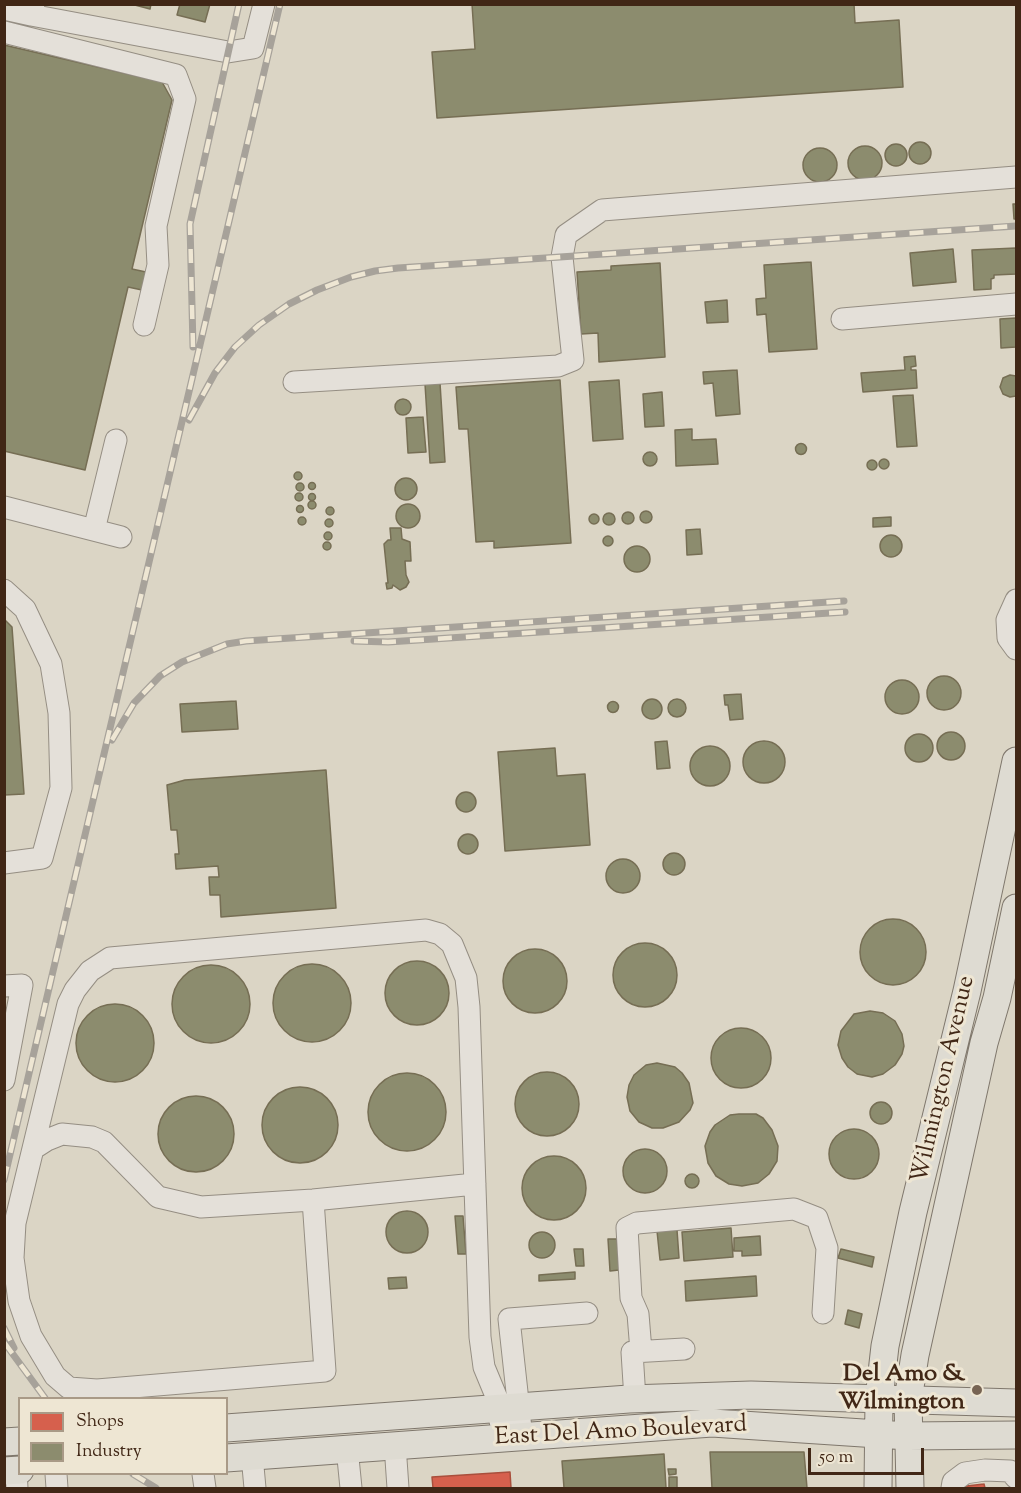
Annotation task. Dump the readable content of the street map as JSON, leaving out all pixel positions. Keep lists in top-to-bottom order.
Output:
{
  "streets": {
    "main road": ["Wilmington Avenue", "East Del Amo Boulevard"]
  },
  "crossings": [
    ["Wilmington Avenue", "East Del Amo Boulevard"]
  ],
  "places": ["Del Amo & Wilmington"],
  "legend": ["Shops", "Industry"],
  "scale_bar": "50 m"
}
